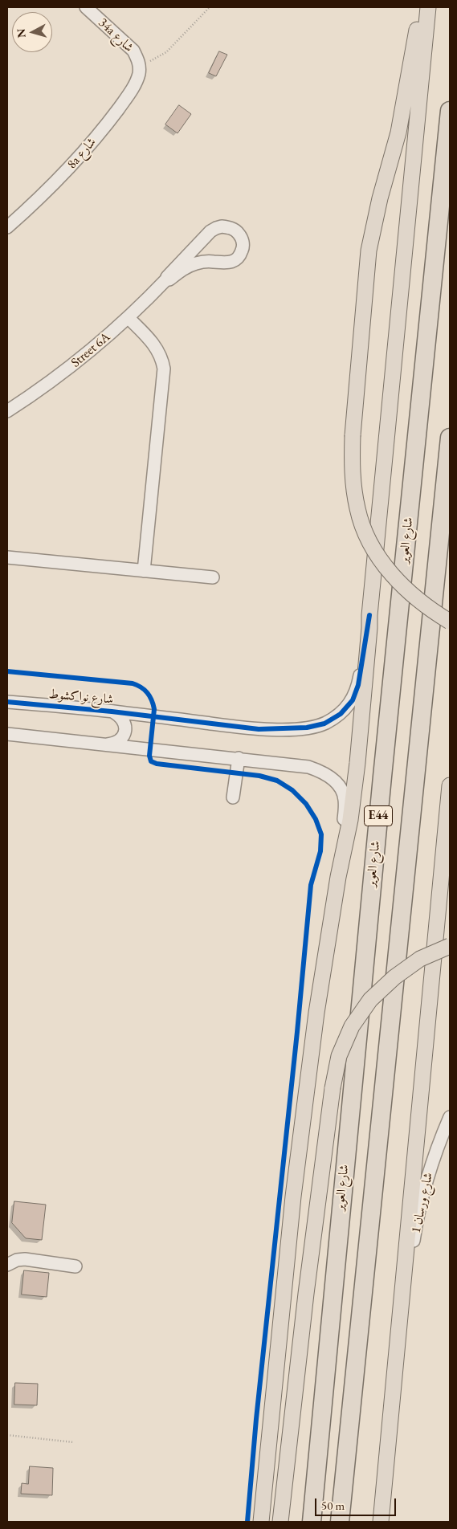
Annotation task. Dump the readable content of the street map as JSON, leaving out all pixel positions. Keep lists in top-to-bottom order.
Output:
{
  "streets": {
    "highway": ["شارع العوير", "E44"],
    "street": [
      "34a شارع",
      "8a شارع",
      "Street 6A",
      "شارع نواكشوط",
      "شارع ورسان 1"
    ]
  },
  "crossings": [
    ["34a شارع", "8a شارع"]
  ],
  "scale_bar": "50 m",
  "north": "left"
}
